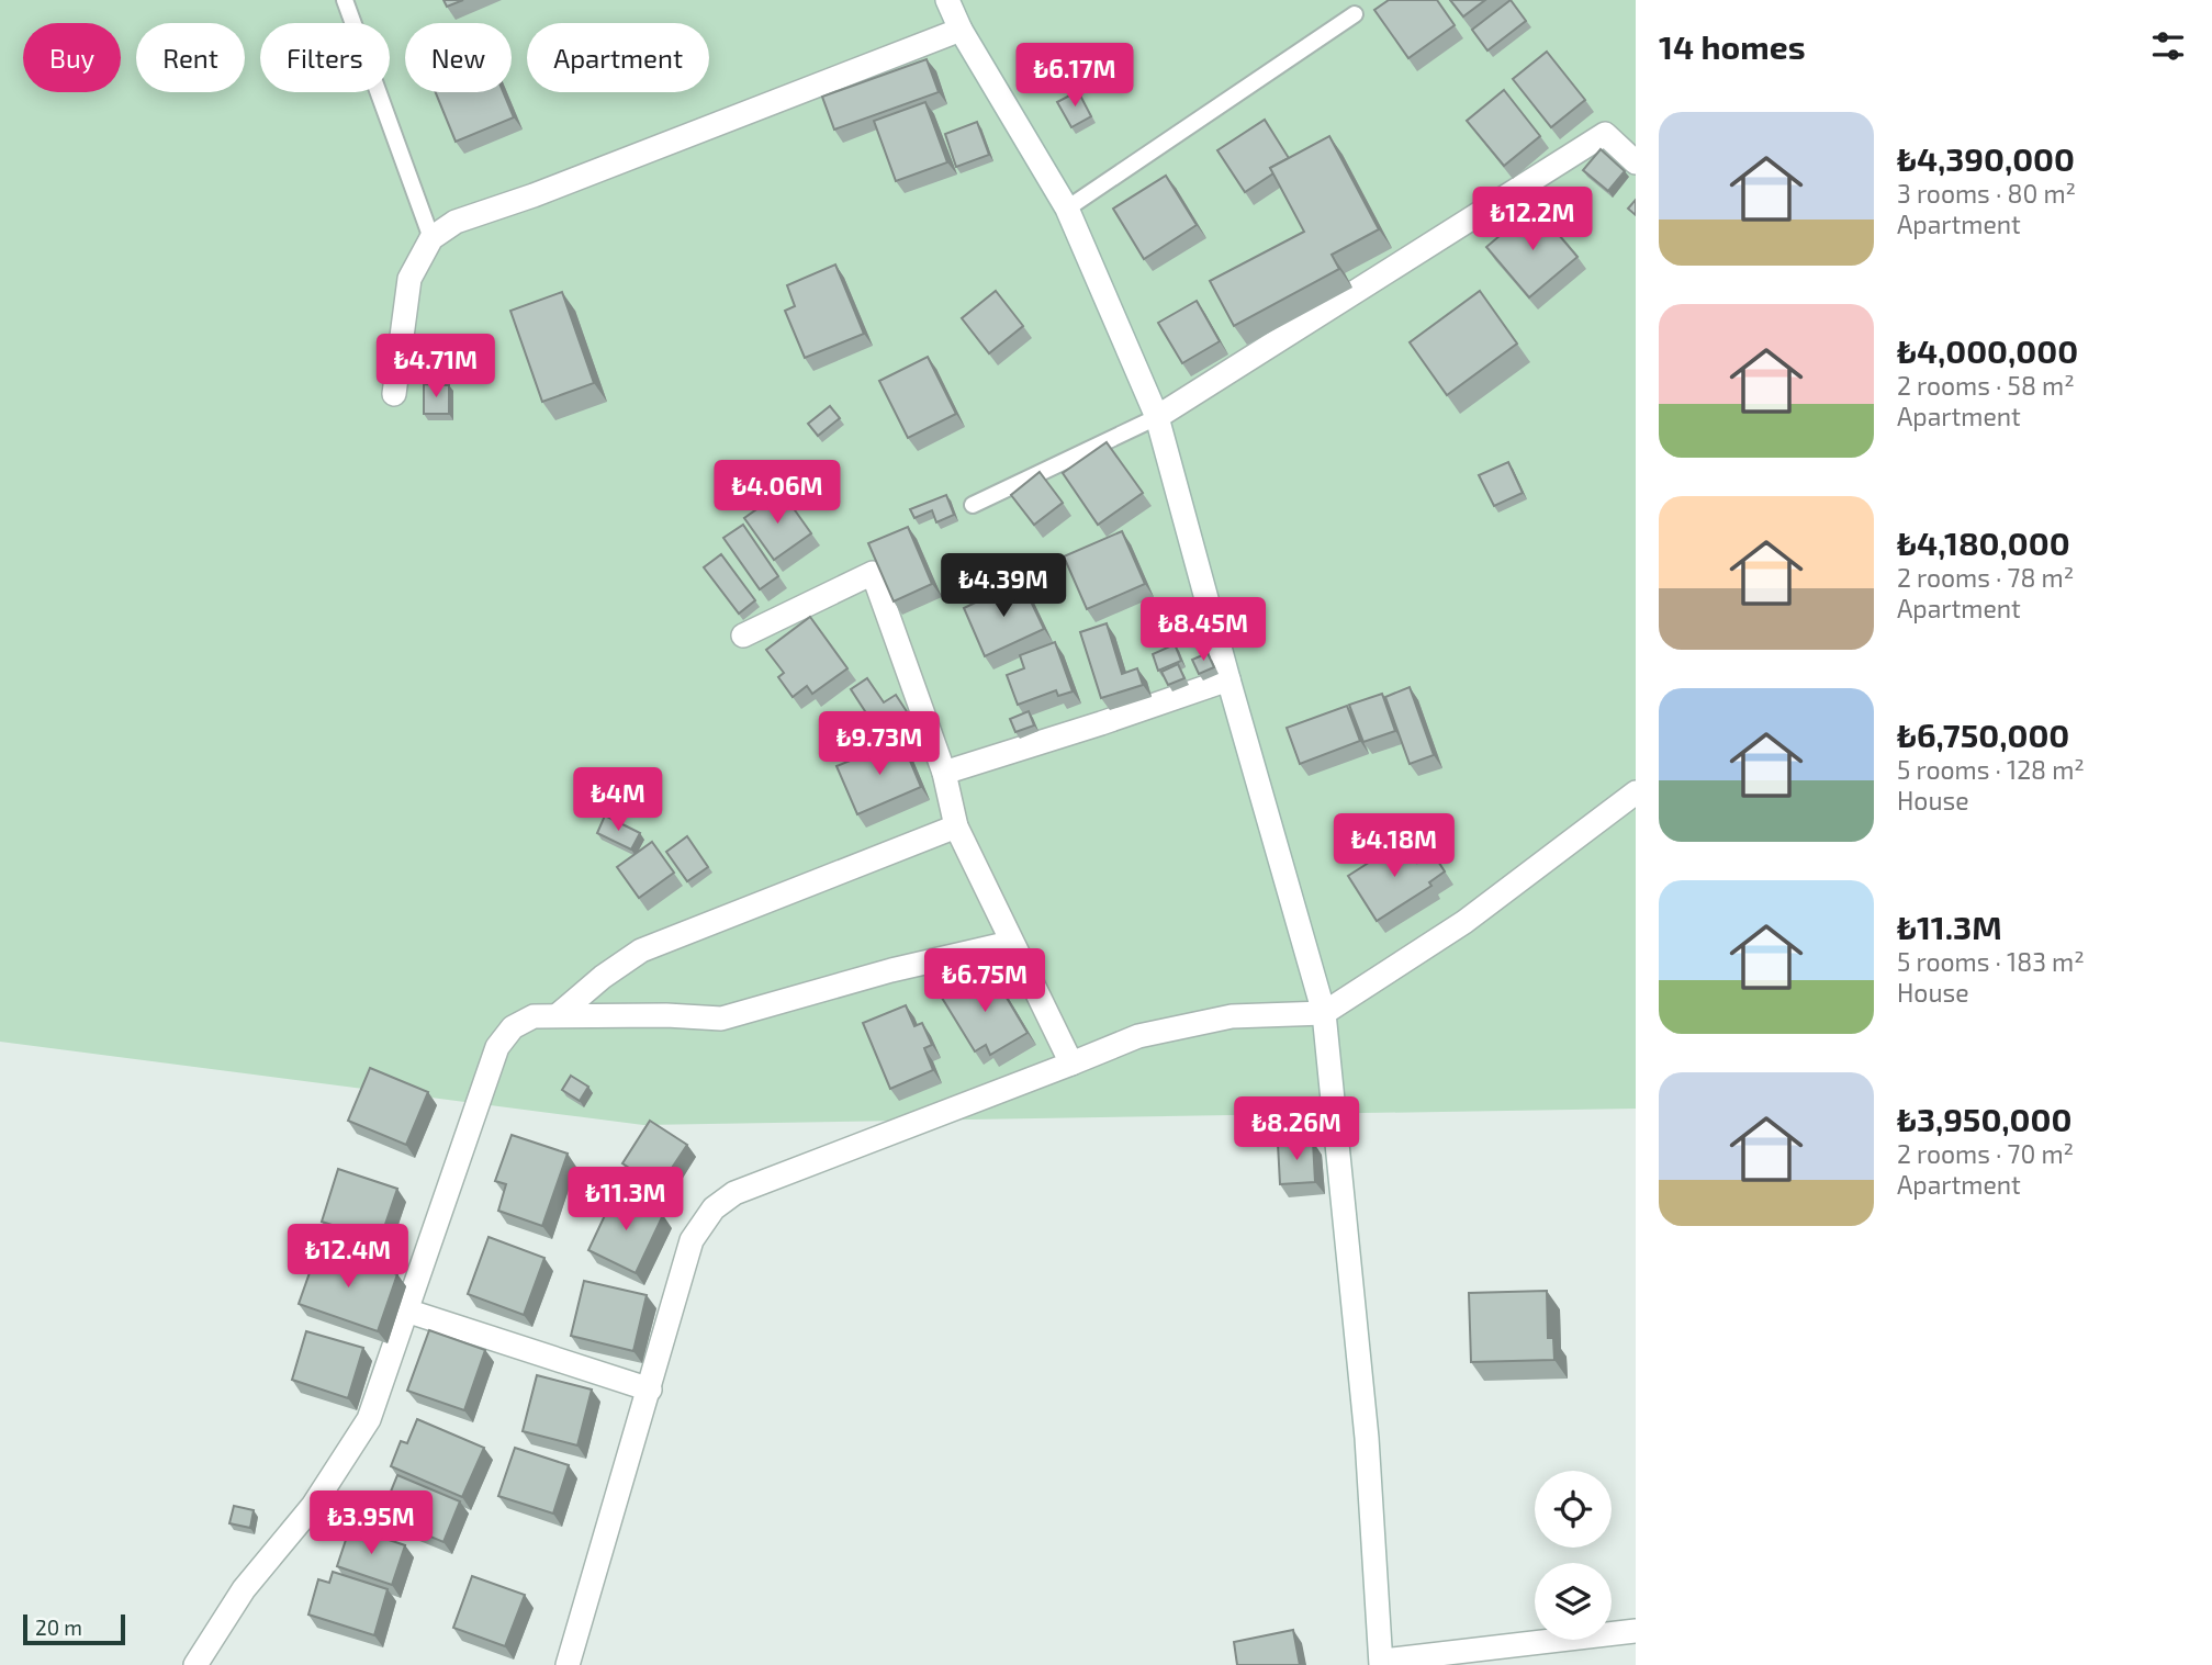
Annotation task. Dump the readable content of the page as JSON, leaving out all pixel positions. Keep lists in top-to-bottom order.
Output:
{
  "scale_bar": "20 m",
  "page": {
    "heading": "14 homes",
    "chip": [
      "Buy",
      "Rent",
      "Filters",
      "New",
      "Apartment"
    ],
    "price": [
      "₺6.17M",
      "₺12.2M",
      "₺4.71M",
      "₺4.06M",
      "₺4.39M",
      "₺8.45M",
      "₺9.73M",
      "₺4M",
      "₺4.18M",
      "₺6.75M",
      "₺8.26M",
      "₺11.3M",
      "₺12.4M",
      "₺3.95M"
    ],
    "list": [
      {
        "name": "₺4,390,000",
        "note": "3 rooms · 80 m² · Apartment"
      },
      {
        "name": "₺4,000,000",
        "note": "2 rooms · 58 m² · Apartment"
      },
      {
        "name": "₺4,180,000",
        "note": "2 rooms · 78 m² · Apartment"
      },
      {
        "name": "₺6,750,000",
        "note": "5 rooms · 128 m² · House"
      },
      {
        "name": "₺11.3M",
        "note": "5 rooms · 183 m² · House"
      },
      {
        "name": "₺3,950,000",
        "note": "2 rooms · 70 m² · Apartment"
      }
    ],
    "scale": "20 m"
  }
}
